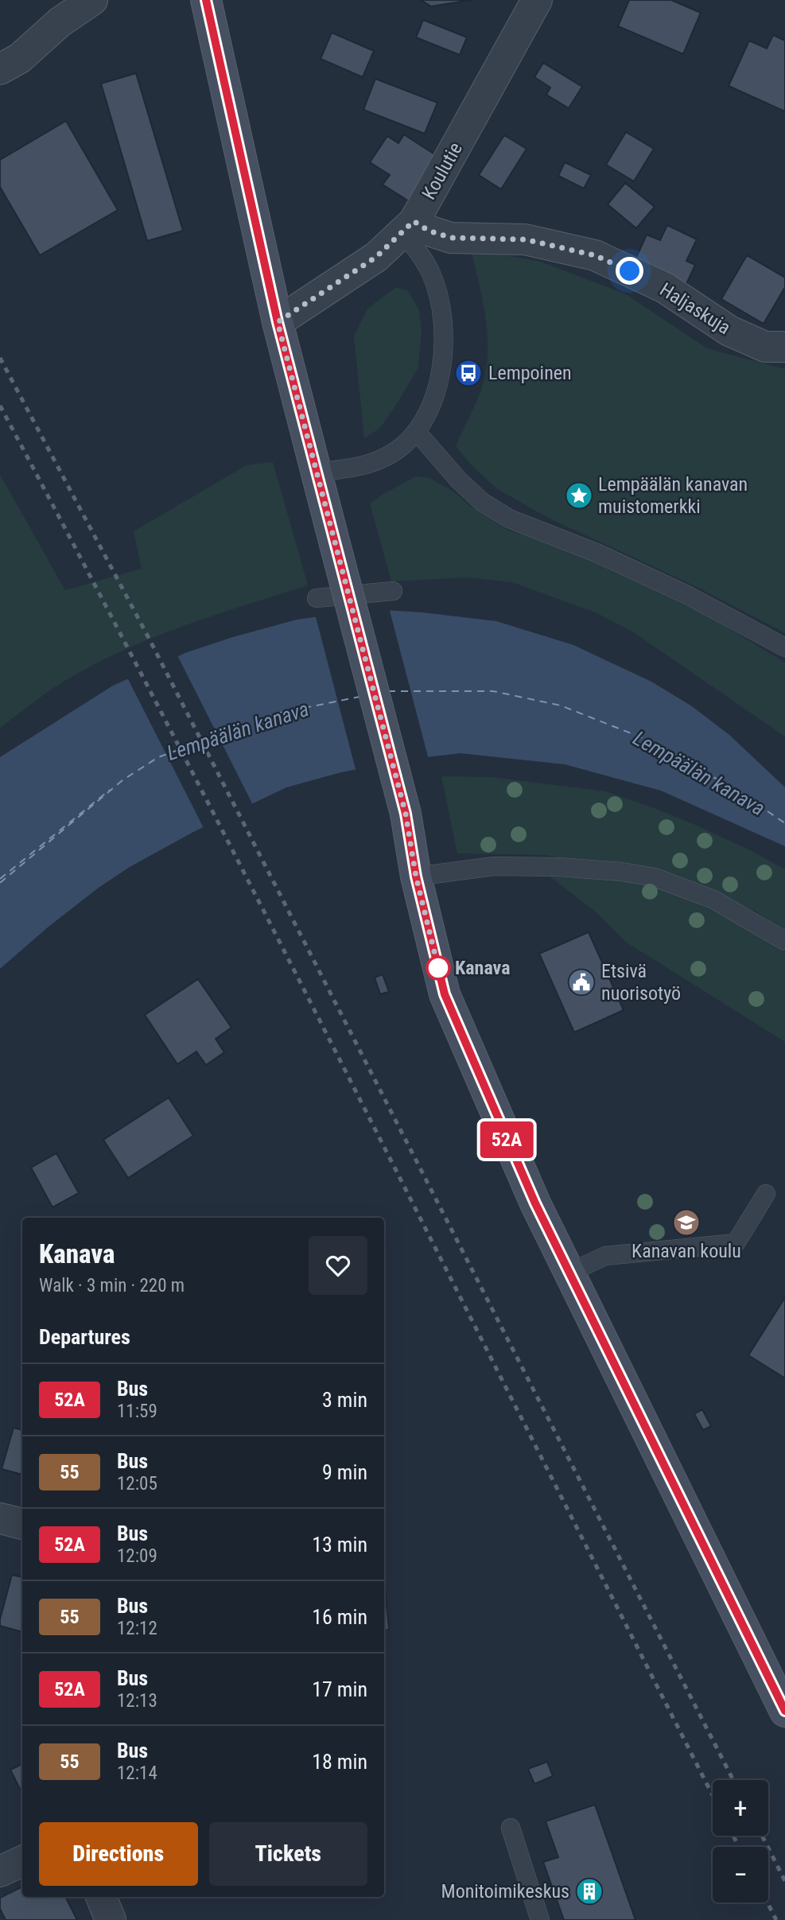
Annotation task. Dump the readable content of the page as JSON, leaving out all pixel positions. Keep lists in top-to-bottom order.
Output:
{
  "streets": {
    "street": ["Koulutie", "Haljaskuja"]
  },
  "crossings": [
    ["Koulutie", "Haljaskuja"]
  ],
  "water": ["Lempäälän kanava"],
  "places": {
    "bus stop": ["Lempoinen"],
    "place": ["Lempäälän kanavan muistomerkki"],
    "other": ["Kanava"],
    "public building": ["Etsivä nuorisotyö"],
    "school or university": ["Kanavan koulu"],
    "building": ["Monitoimikeskus"]
  },
  "lines": ["bus line 52A"],
  "page": {
    "on_map": "52A",
    "heading": [
      ["Kanava", "Walk · 3 min · 220 m"],
      "Departures"
    ],
    "list": [
      {
        "mark": "52A",
        "name": "Bus",
        "note": "11:59",
        "value": "3 min"
      },
      {
        "mark": "55",
        "name": "Bus",
        "note": "12:05",
        "value": "9 min"
      },
      {
        "mark": "52A",
        "name": "Bus",
        "note": "12:09",
        "value": "13 min"
      },
      {
        "mark": "55",
        "name": "Bus",
        "note": "12:12",
        "value": "16 min"
      },
      {
        "mark": "52A",
        "name": "Bus",
        "note": "12:13",
        "value": "17 min"
      },
      {
        "mark": "55",
        "name": "Bus",
        "note": "12:14",
        "value": "18 min"
      }
    ],
    "map_buttons": ["+", "−"],
    "buttons": ["Directions", "Tickets"]
  }
}
